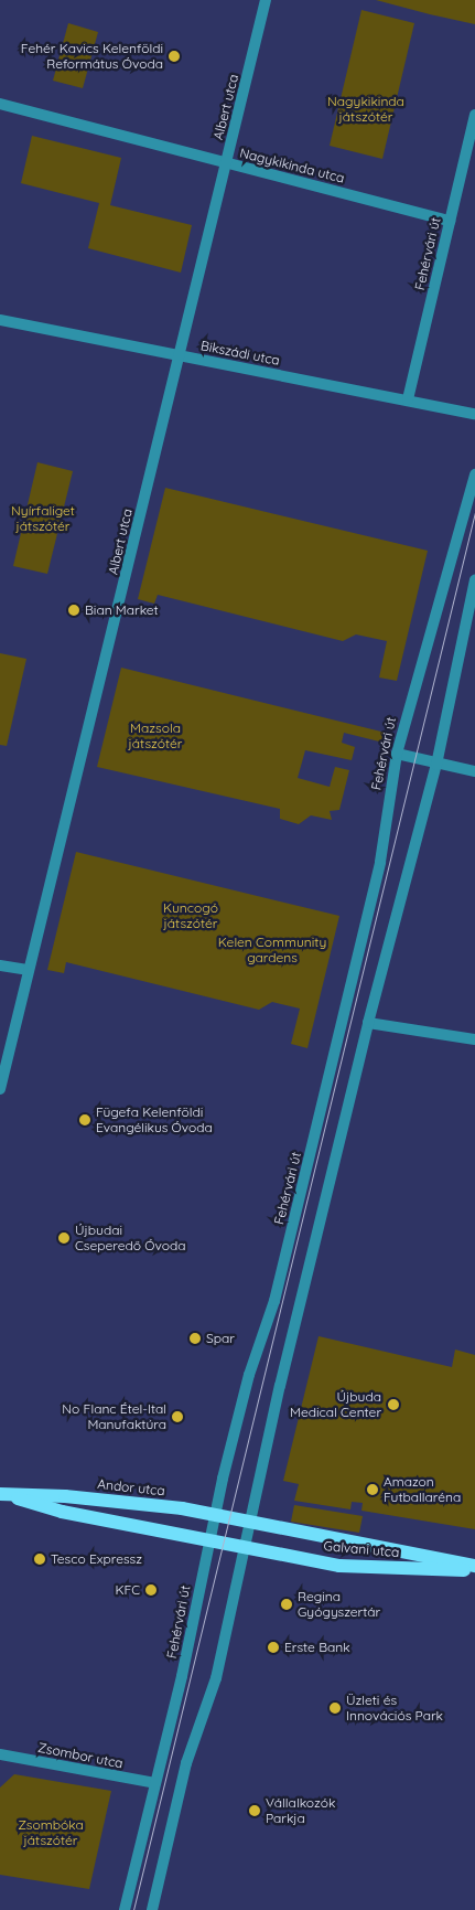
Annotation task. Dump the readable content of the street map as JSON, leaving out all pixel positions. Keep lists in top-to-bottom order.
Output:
{
  "streets": {
    "main road": ["Andor utca", "Galvani utca"],
    "street": [
      "Albert utca",
      "Nagykikinda utca",
      "Fehérvári út",
      "Bikszádi utca",
      "Zsombor utca"
    ]
  },
  "crossings": [
    ["Albert utca", "Nagykikinda utca"],
    ["Albert utca", "Bikszádi utca"],
    ["Nagykikinda utca", "Fehérvári út"],
    ["Fehérvári út", "Bikszádi utca"],
    ["Fehérvári út", "Andor utca"],
    ["Fehérvári út", "Zsombor utca"],
    ["Andor utca", "Galvani utca"]
  ],
  "parks": [
    "Nagykikinda játszótér",
    "Nyírfaliget játszótér",
    "Mazsola játszótér",
    "Kuncogó játszótér",
    "Kelen Community gardens",
    "Zsombóka játszótér"
  ],
  "places": [
    "Fehér Kavics Kelenföldi Református Óvoda",
    "Bian Market",
    "Fügefa Kelenföldi Evangélikus Óvoda",
    "Újbudai Cseperedő Óvoda",
    "Spar",
    "Újbuda Medical Center",
    "No Flanc Étel-Ital Manufaktúra",
    "Amazon Futballaréna",
    "Tesco Expressz",
    "KFC",
    "Regina Gyógyszertár",
    "Erste Bank",
    "Üzleti és Innovációs Park",
    "Vállalkozók Parkja"
  ]
}
